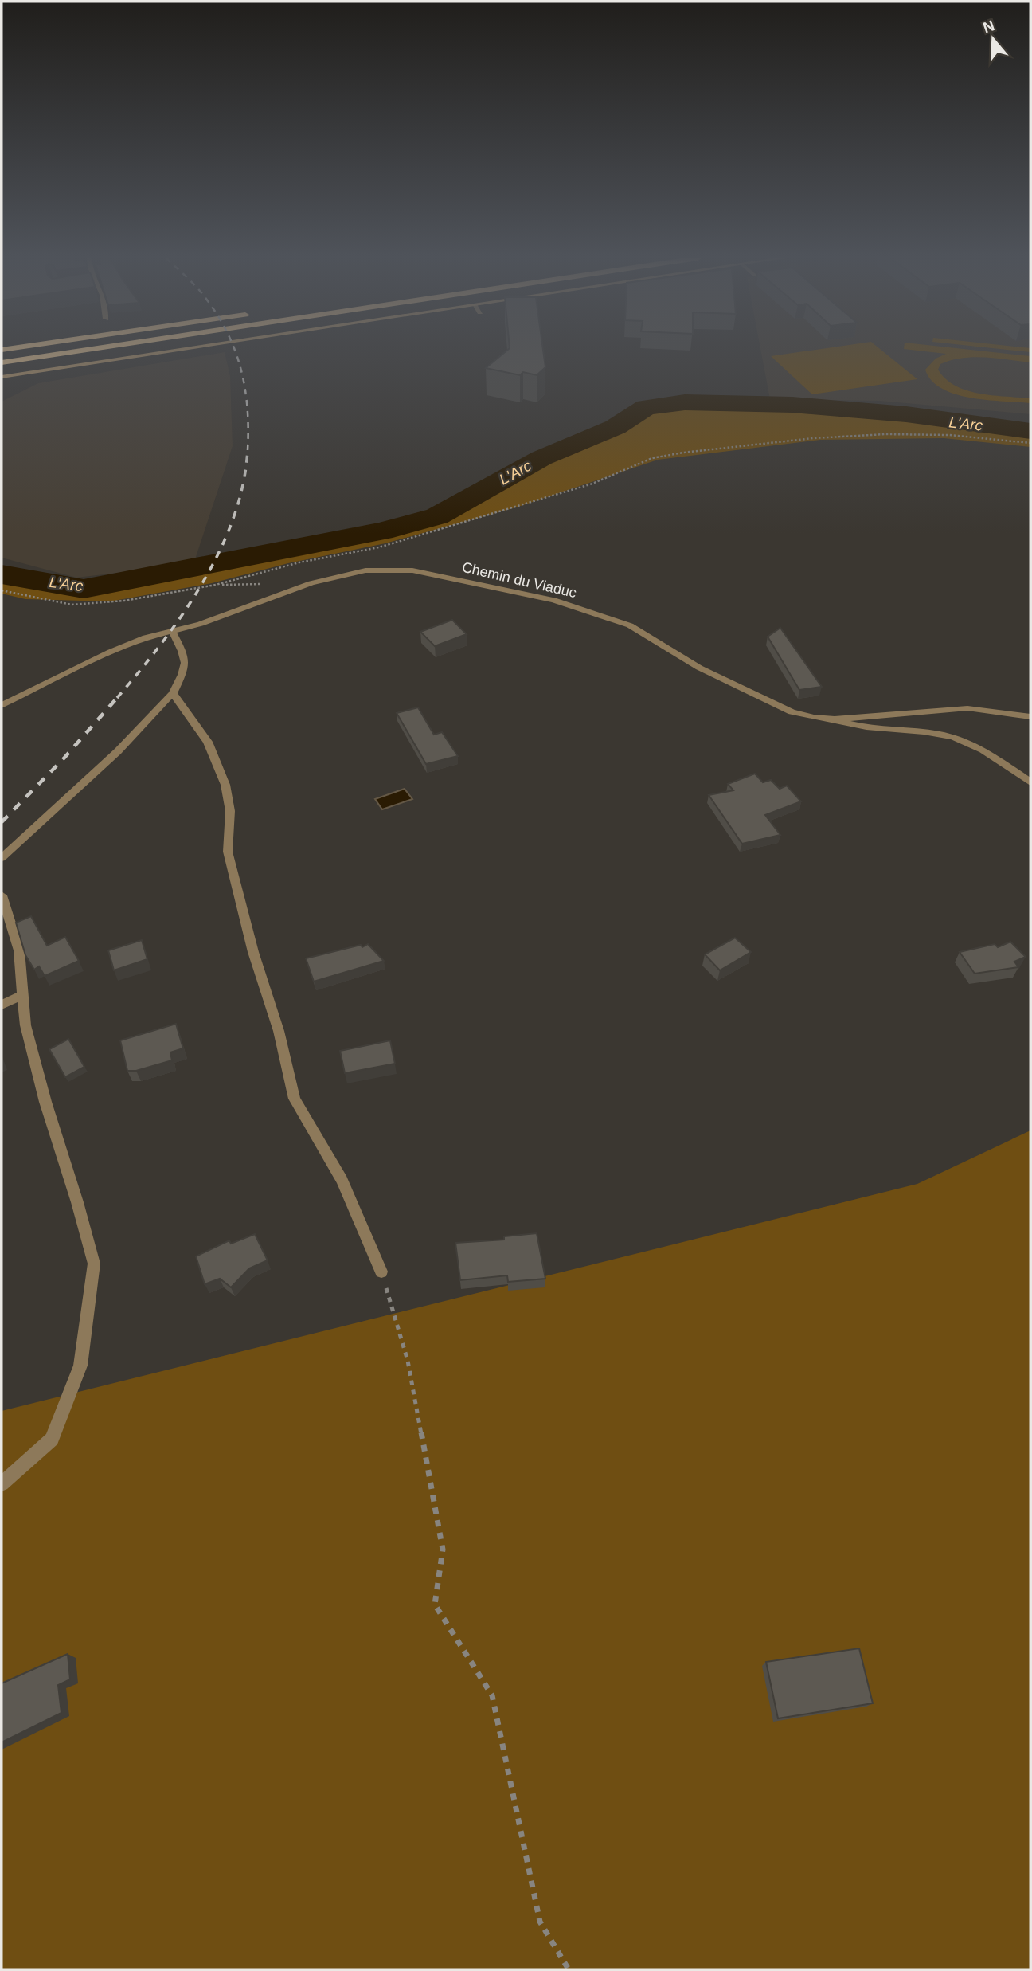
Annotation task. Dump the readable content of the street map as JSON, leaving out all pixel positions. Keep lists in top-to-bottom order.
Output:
{
  "streets": {
    "street": ["Chemin du Viaduc"]
  },
  "water": ["L'Arc"],
  "north": "top"
}
